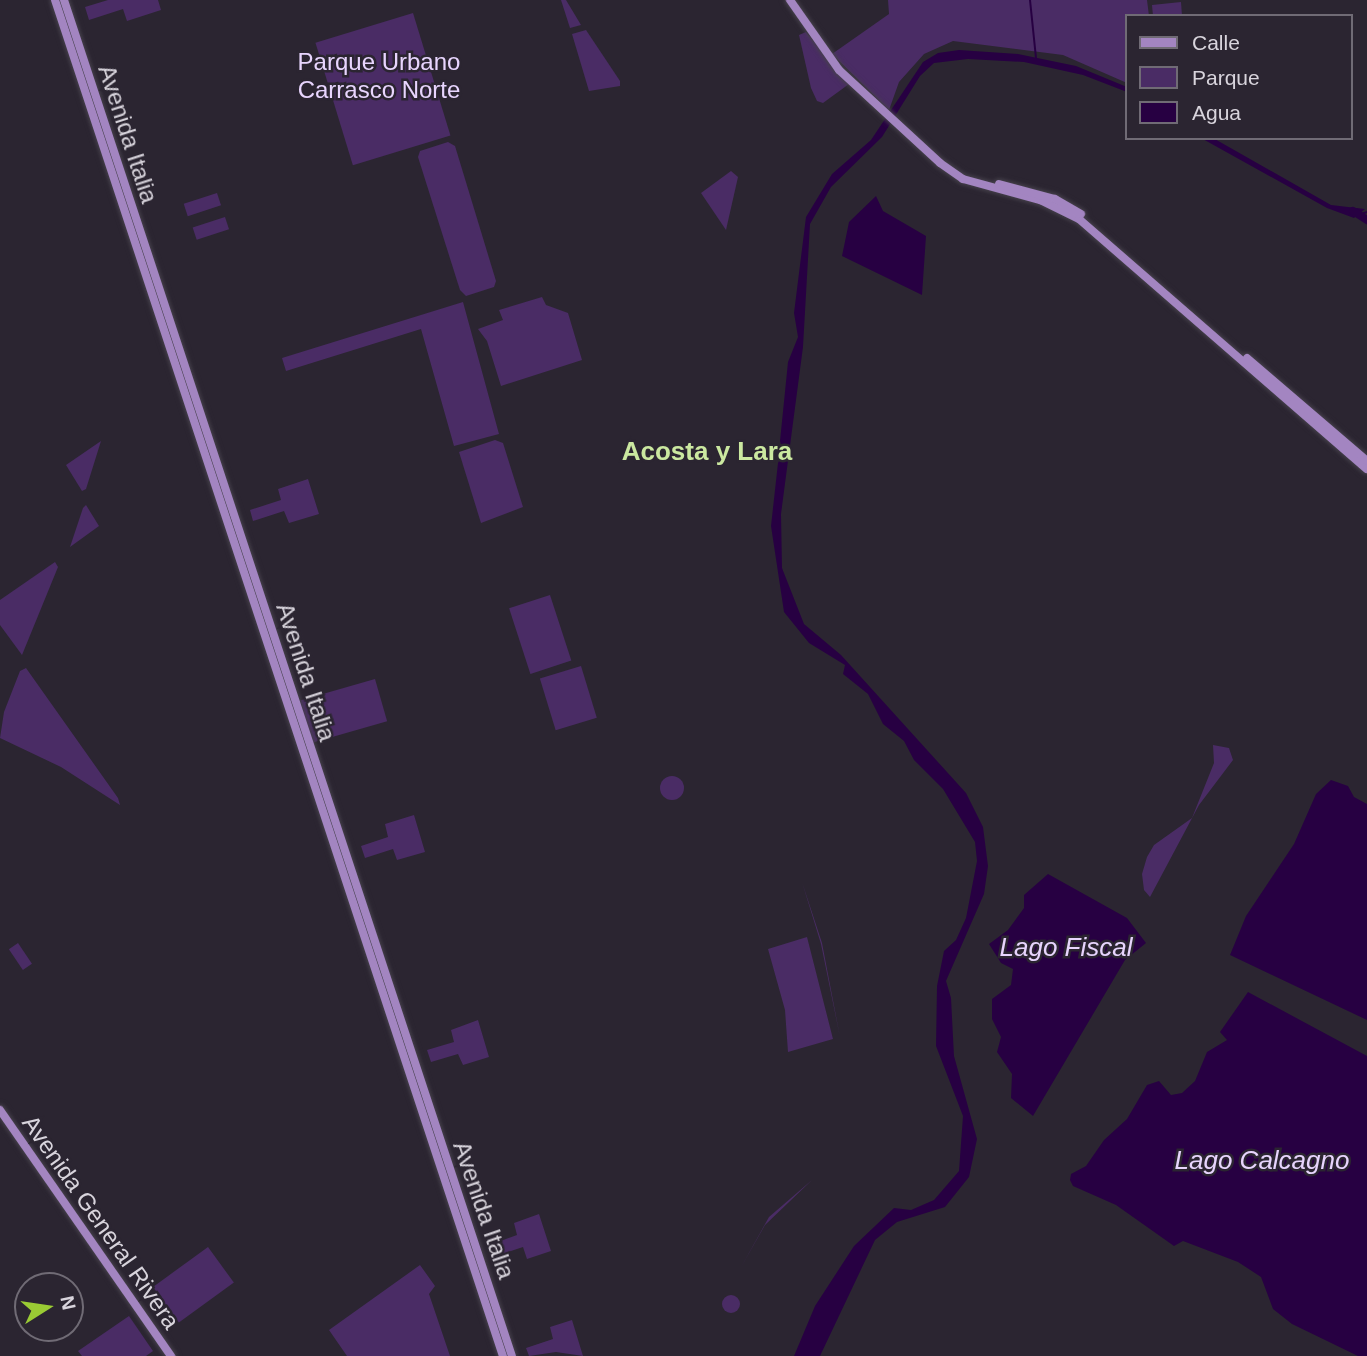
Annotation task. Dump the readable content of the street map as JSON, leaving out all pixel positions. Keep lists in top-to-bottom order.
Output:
{
  "streets": {
    "main road": ["Avenida Italia", "Avenida General Rivera"]
  },
  "districts": ["Acosta y Lara"],
  "water": ["Lago Fiscal", "Lago Calcagno"],
  "parks": ["Parque Urbano Carrasco Norte"],
  "legend": ["Calle", "Parque", "Agua"],
  "north": "right"
}
